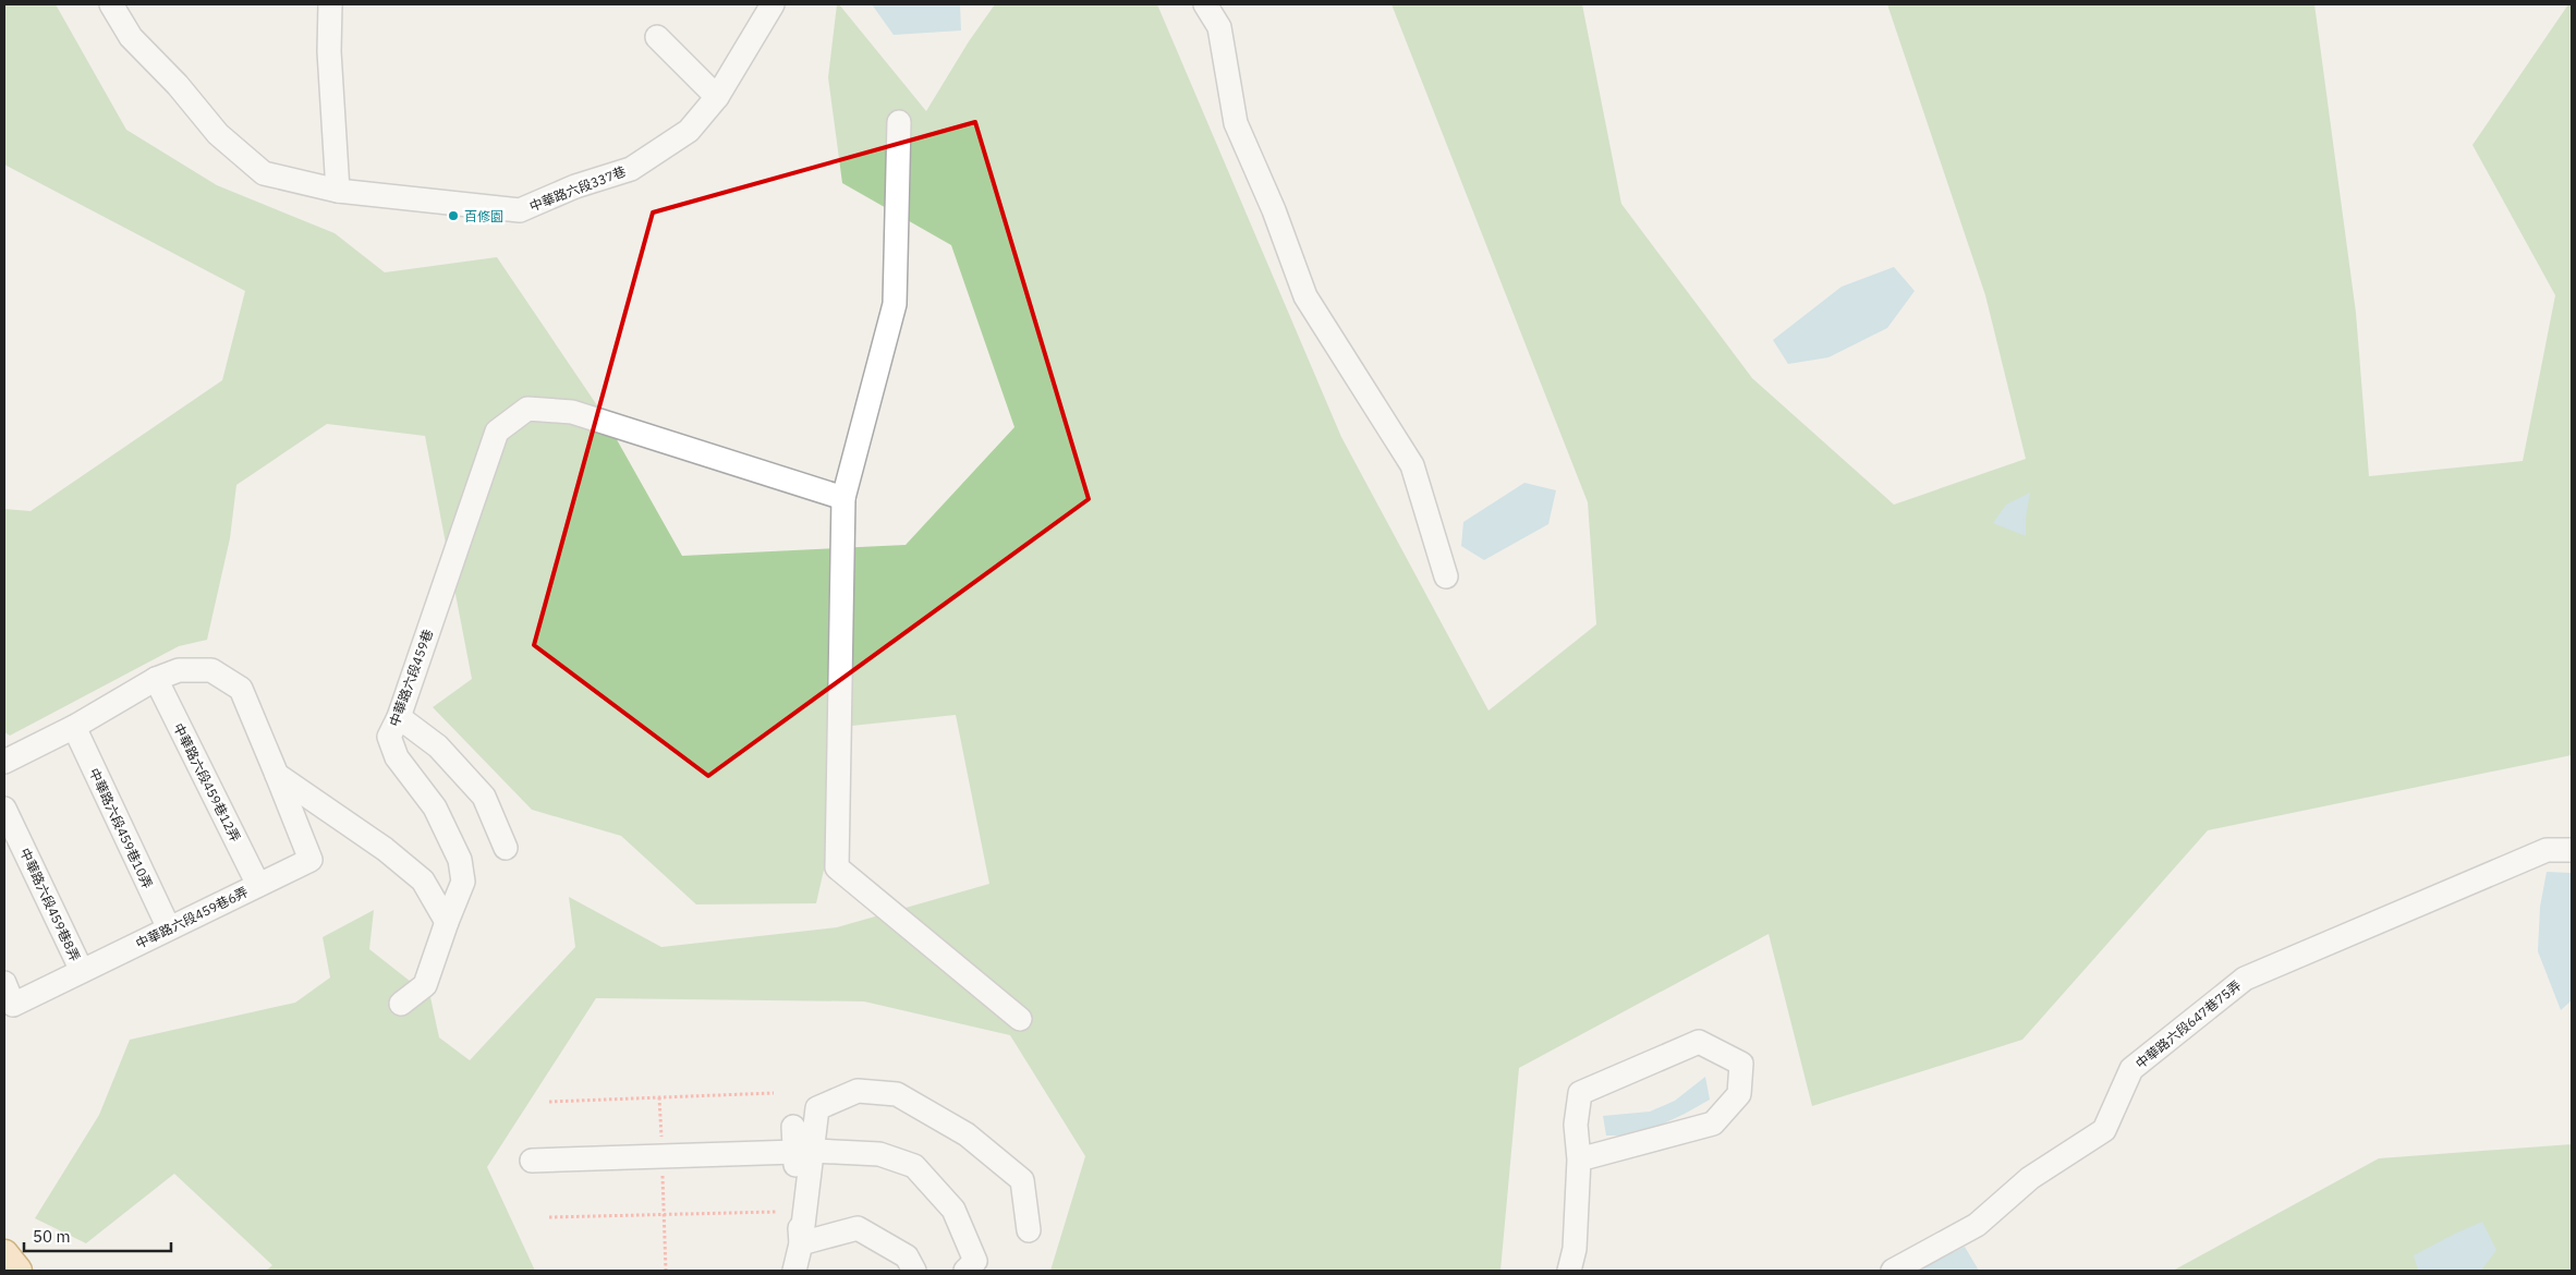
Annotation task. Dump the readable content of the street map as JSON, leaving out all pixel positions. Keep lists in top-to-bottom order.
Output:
{
  "streets": {
    "lane": [
      "中華路六段337巷",
      "中華路六段459巷",
      "中華路六段459巷12弄",
      "中華路六段459巷10弄",
      "中華路六段459巷8弄",
      "中華路六段459巷6弄",
      "中華路六段647巷75弄"
    ]
  },
  "crossings": [
    ["中華路六段459巷12弄", "中華路六段459巷6弄"],
    ["中華路六段459巷10弄", "中華路六段459巷6弄"],
    ["中華路六段459巷8弄", "中華路六段459巷6弄"]
  ],
  "places": ["百修園"],
  "scale_bar": "50 m"
}
